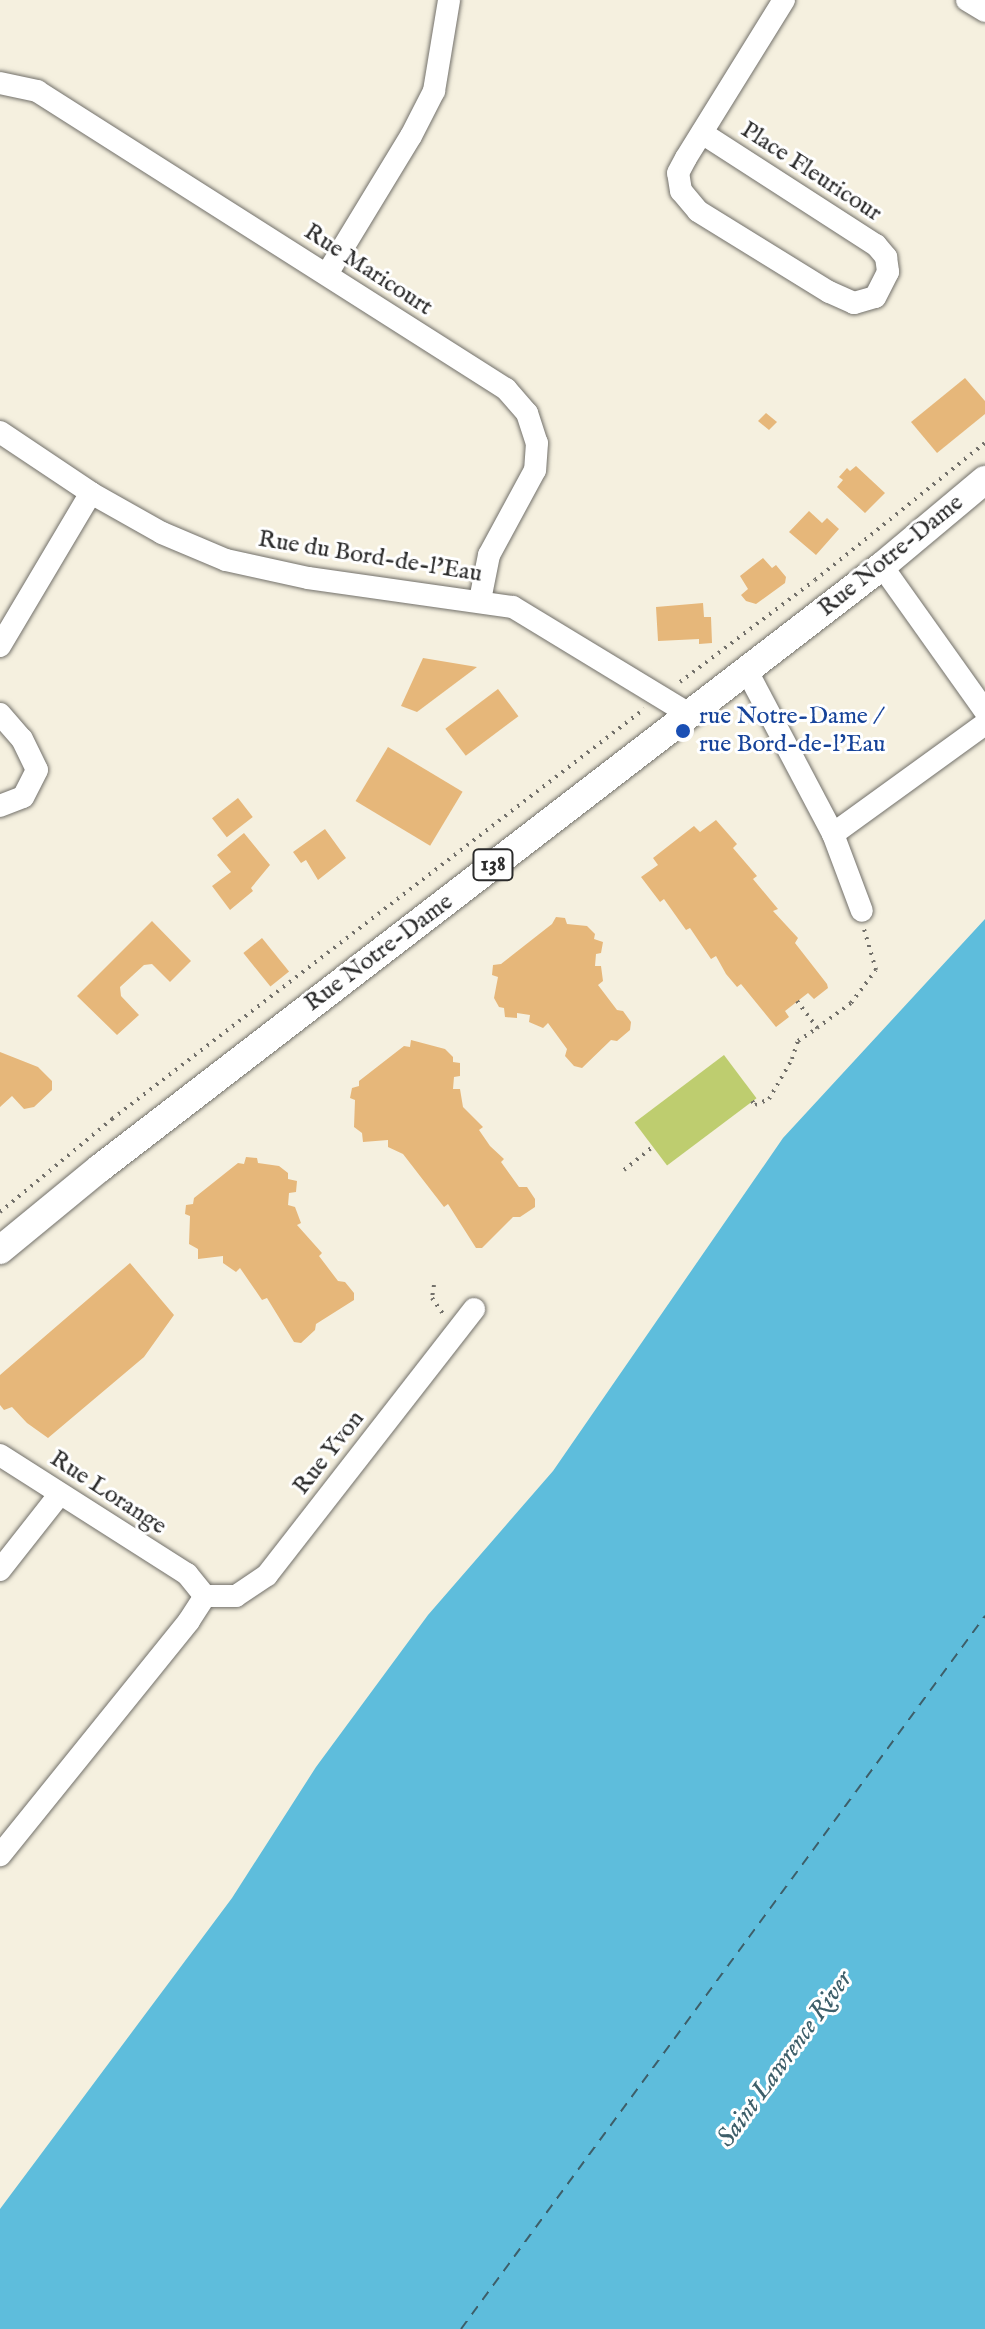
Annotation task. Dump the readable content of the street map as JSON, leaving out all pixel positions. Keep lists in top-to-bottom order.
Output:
{
  "streets": {
    "main road": ["Rue Notre-Dame", "138"],
    "street": [
      "Place Fleuricour",
      "Rue Maricourt",
      "Rue du Bord-de-l'Eau",
      "Rue Yvon",
      "Rue Lorange"
    ]
  },
  "crossings": [
    ["Rue Maricourt", "Rue du Bord-de-l'Eau"],
    ["Rue Notre-Dame", "Rue du Bord-de-l'Eau"],
    ["Rue Yvon", "Rue Lorange"]
  ],
  "water": ["Saint Lawrence River"],
  "places": ["rue Notre-Dame / rue Bord-de-l'Eau"]
}
